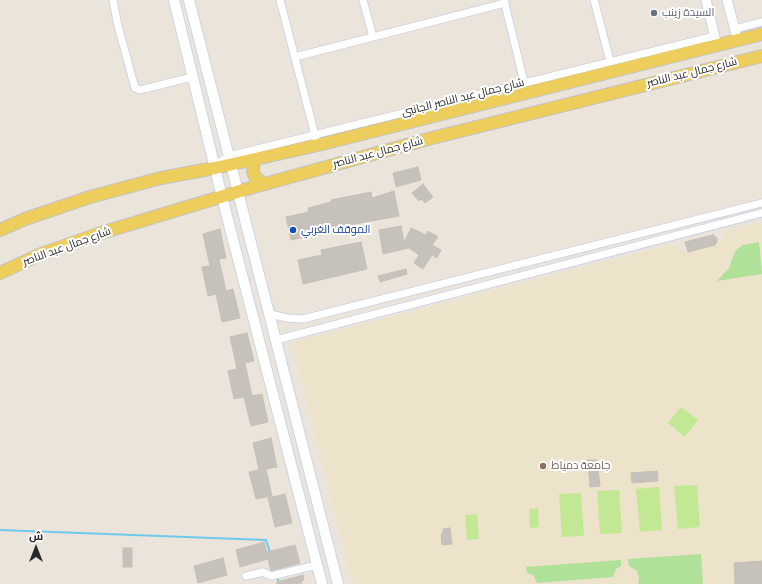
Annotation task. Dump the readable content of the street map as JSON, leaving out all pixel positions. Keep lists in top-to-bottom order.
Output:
{
  "streets": {
    "main road": ["شارع جمال عبد الناصر"],
    "street": ["شارع جمال عبد الناصر الجانبى"]
  },
  "crossings": [
    ["شارع جمال عبد الناصر", "شارع جمال عبد الناصر الجانبى"]
  ],
  "places": ["السيدة زينب", "الموقف الغربي", "جامعة دمياط"],
  "north": "top"
}
